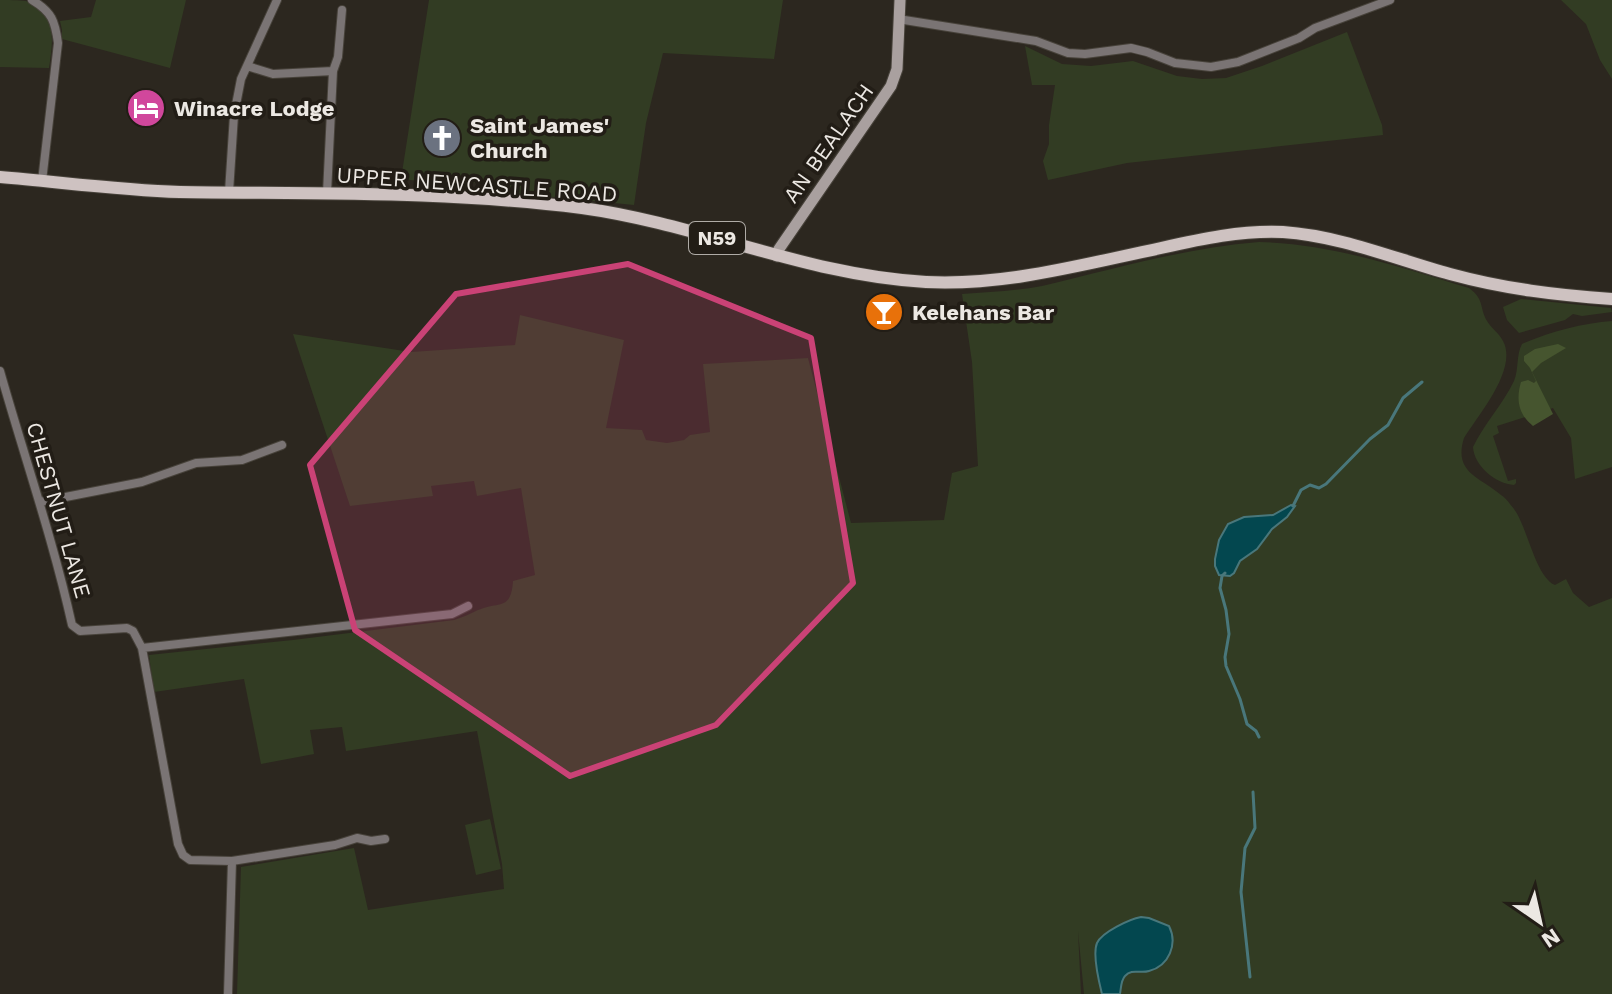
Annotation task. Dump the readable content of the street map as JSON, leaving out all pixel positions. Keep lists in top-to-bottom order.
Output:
{
  "streets": {
    "main road": ["UPPER NEWCASTLE ROAD", "N59"],
    "street": ["AN BEALACH", "CHESTNUT LANE"]
  },
  "crossings": [
    ["AN BEALACH", "UPPER NEWCASTLE ROAD"]
  ],
  "places": {
    "hotel": ["Winacre Lodge"],
    "church": ["Saint James' Church"],
    "bar": ["Kelehans Bar"]
  },
  "north": "bottom right"
}
